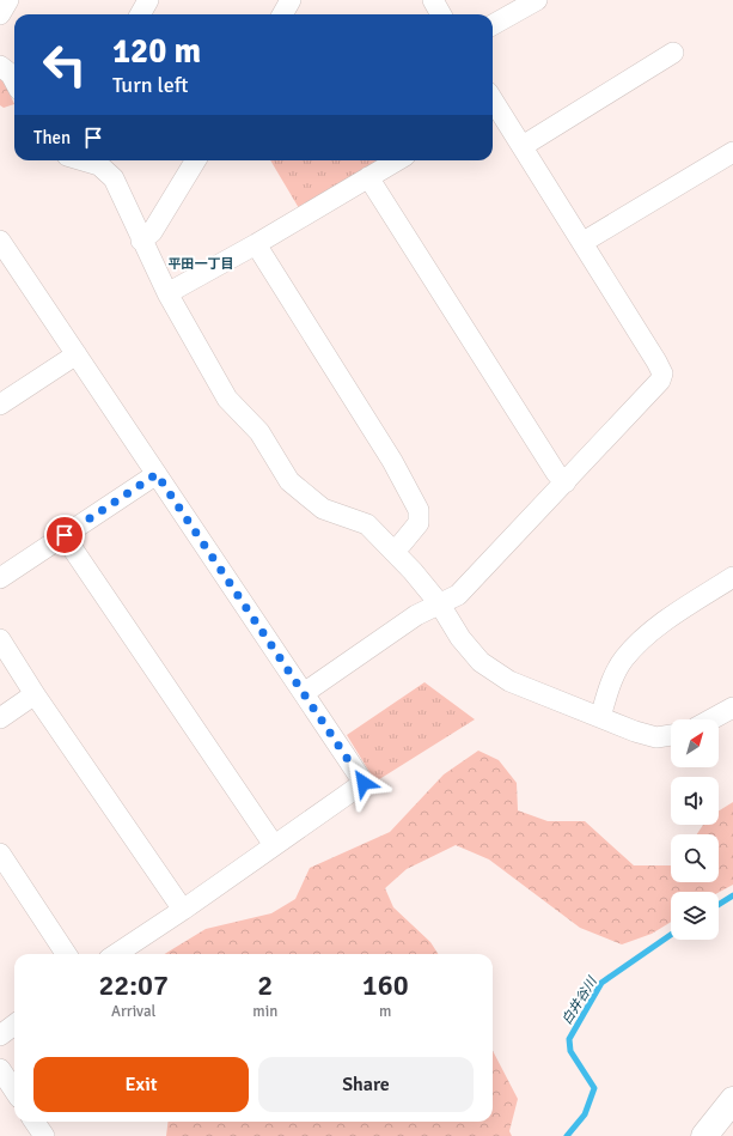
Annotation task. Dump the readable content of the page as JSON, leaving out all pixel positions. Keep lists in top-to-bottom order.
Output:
{
  "districts": ["平田一丁目"],
  "water": ["白井谷川"],
  "north": "top right",
  "page": {
    "turn": ["120 m", "Turn left"],
    "then": "Then",
    "eta": [
      "22:07",
      "Arrival",
      "2",
      "min",
      "160",
      "m"
    ],
    "buttons": ["Exit", "Share"]
  }
}
